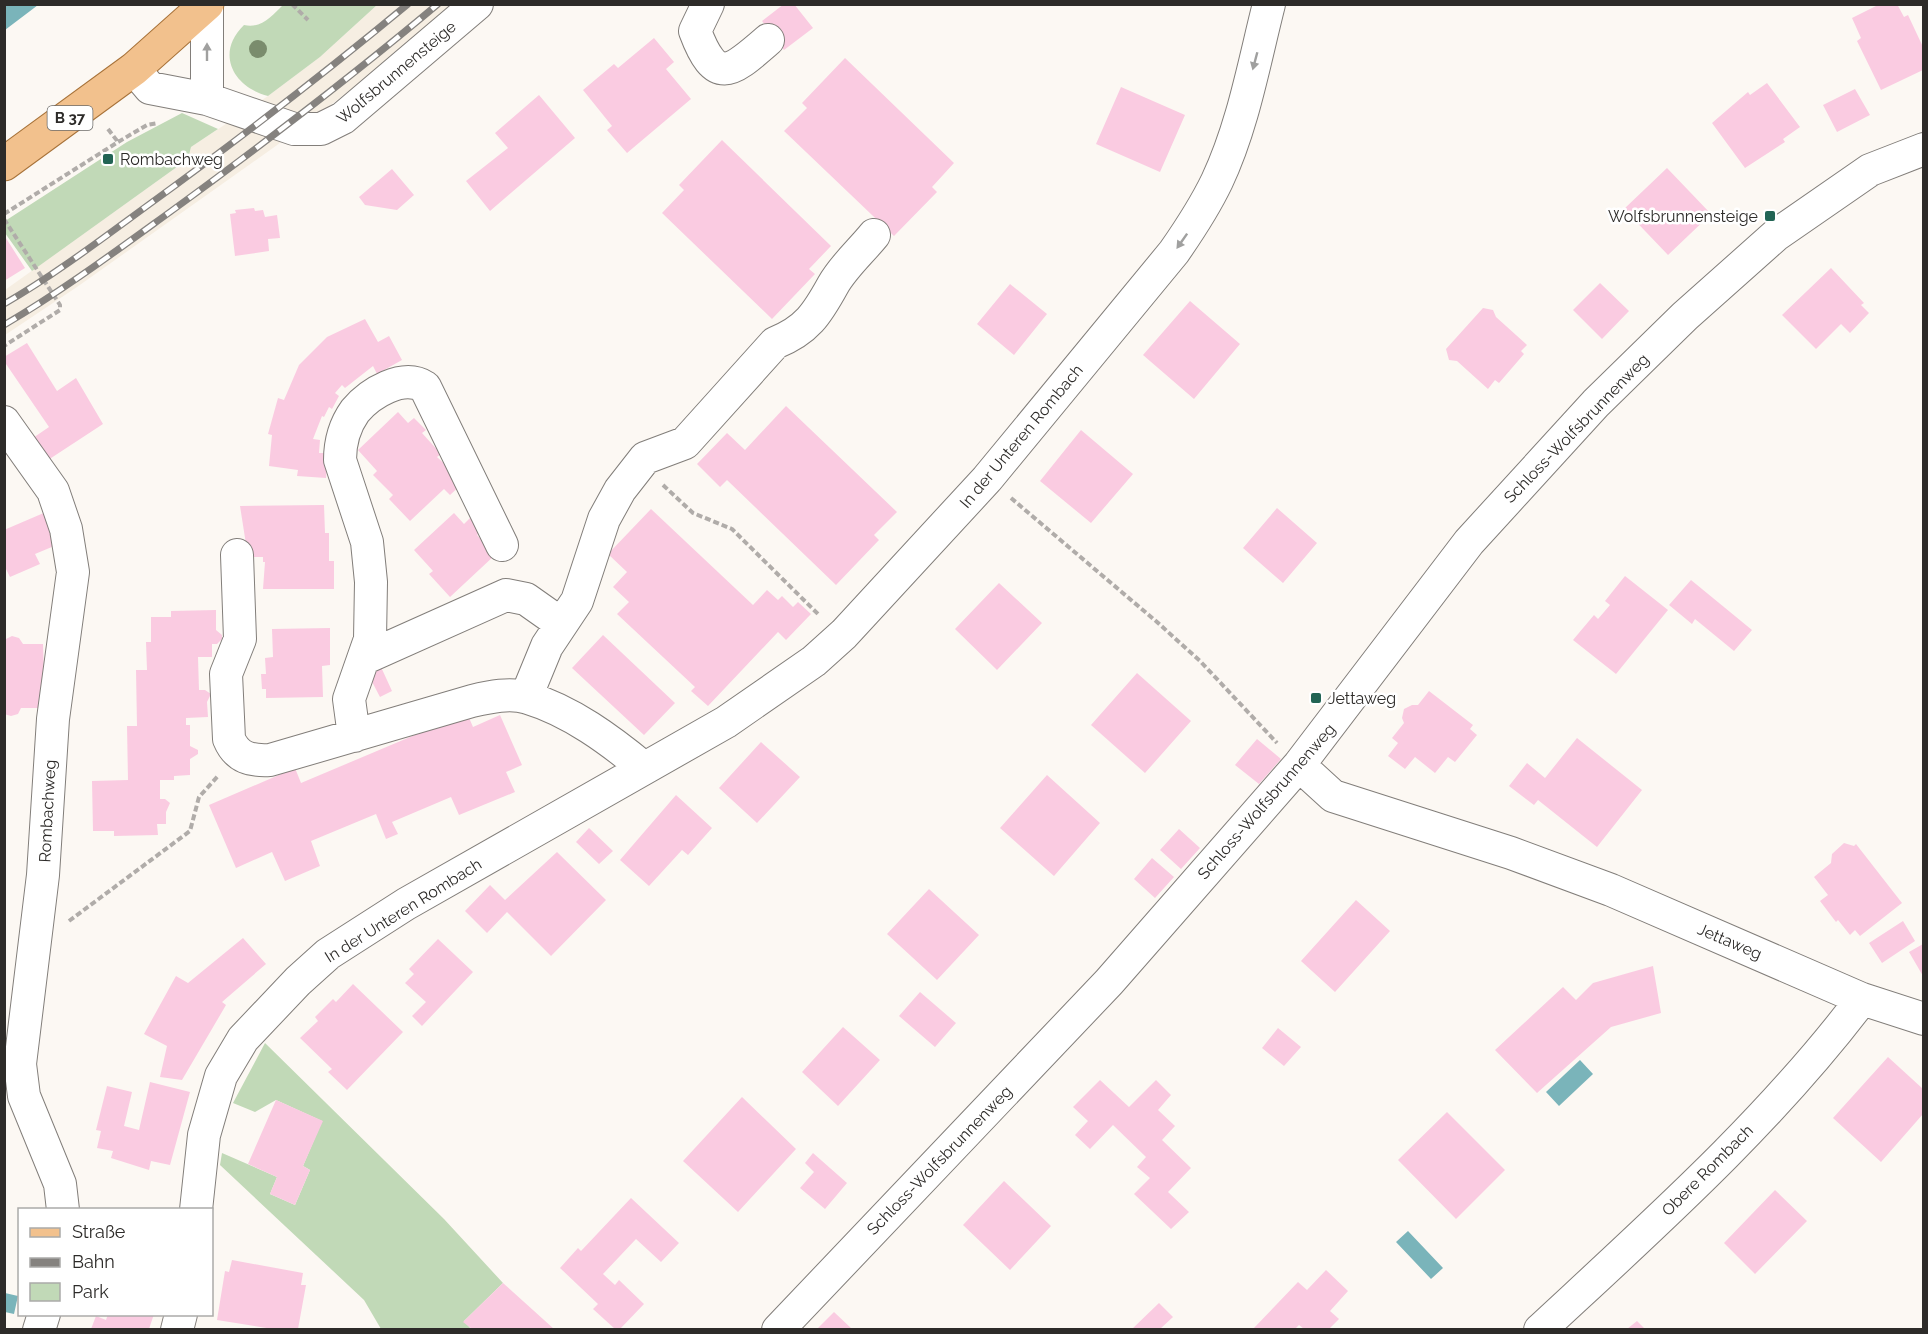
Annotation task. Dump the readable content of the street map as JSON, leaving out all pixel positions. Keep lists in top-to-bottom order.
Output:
{
  "streets": {
    "main road": ["B 37"],
    "street": [
      "Wolfsbrunnensteige",
      "Schloss-Wolfsbrunnenweg",
      "In der Unteren Rombach",
      "Rombachweg",
      "Jettaweg",
      "Obere Rombach"
    ]
  },
  "crossings": [
    ["Wolfsbrunnensteige", "B 37"],
    ["Schloss-Wolfsbrunnenweg", "Jettaweg"],
    ["Jettaweg", "Obere Rombach"]
  ],
  "places": {
    "transit": ["Rombachweg", "Wolfsbrunnensteige", "Jettaweg"]
  },
  "legend": ["Straße", "Bahn", "Park"]
}
